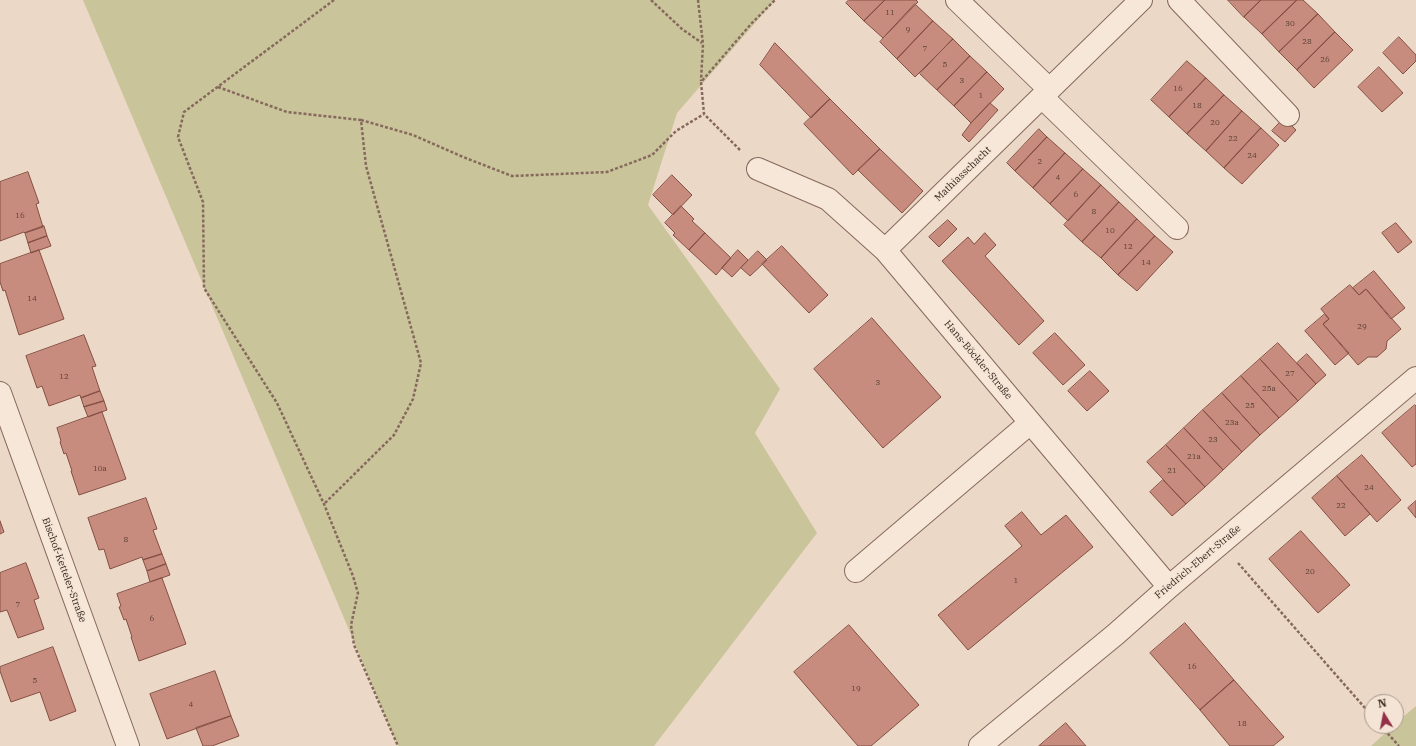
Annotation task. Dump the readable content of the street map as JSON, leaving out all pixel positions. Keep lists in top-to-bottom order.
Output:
{
  "streets": {
    "street": [
      "Mathiasschacht",
      "Hans-Böckler-Straße",
      "Friedrich-Ebert-Straße",
      "Bischof-Ketteler-Straße"
    ]
  },
  "crossings": [
    ["Mathiasschacht", "Hans-Böckler-Straße"],
    ["Hans-Böckler-Straße", "Friedrich-Ebert-Straße"]
  ],
  "house_numbers": [
    "11",
    "30",
    "9",
    "28",
    "7",
    "26",
    "5",
    "3",
    "16",
    "1",
    "18",
    "20",
    "22",
    "24",
    "2",
    "4",
    "6",
    "8",
    "16",
    "10",
    "12",
    "14",
    "14",
    "29",
    "27",
    "12",
    "3",
    "25a",
    "25",
    "23a",
    "23",
    "21a",
    "10a",
    "21",
    "24",
    "22",
    "8",
    "20",
    "1",
    "7",
    "6",
    "16",
    "5",
    "19",
    "4",
    "18"
  ],
  "north": "top"
}
